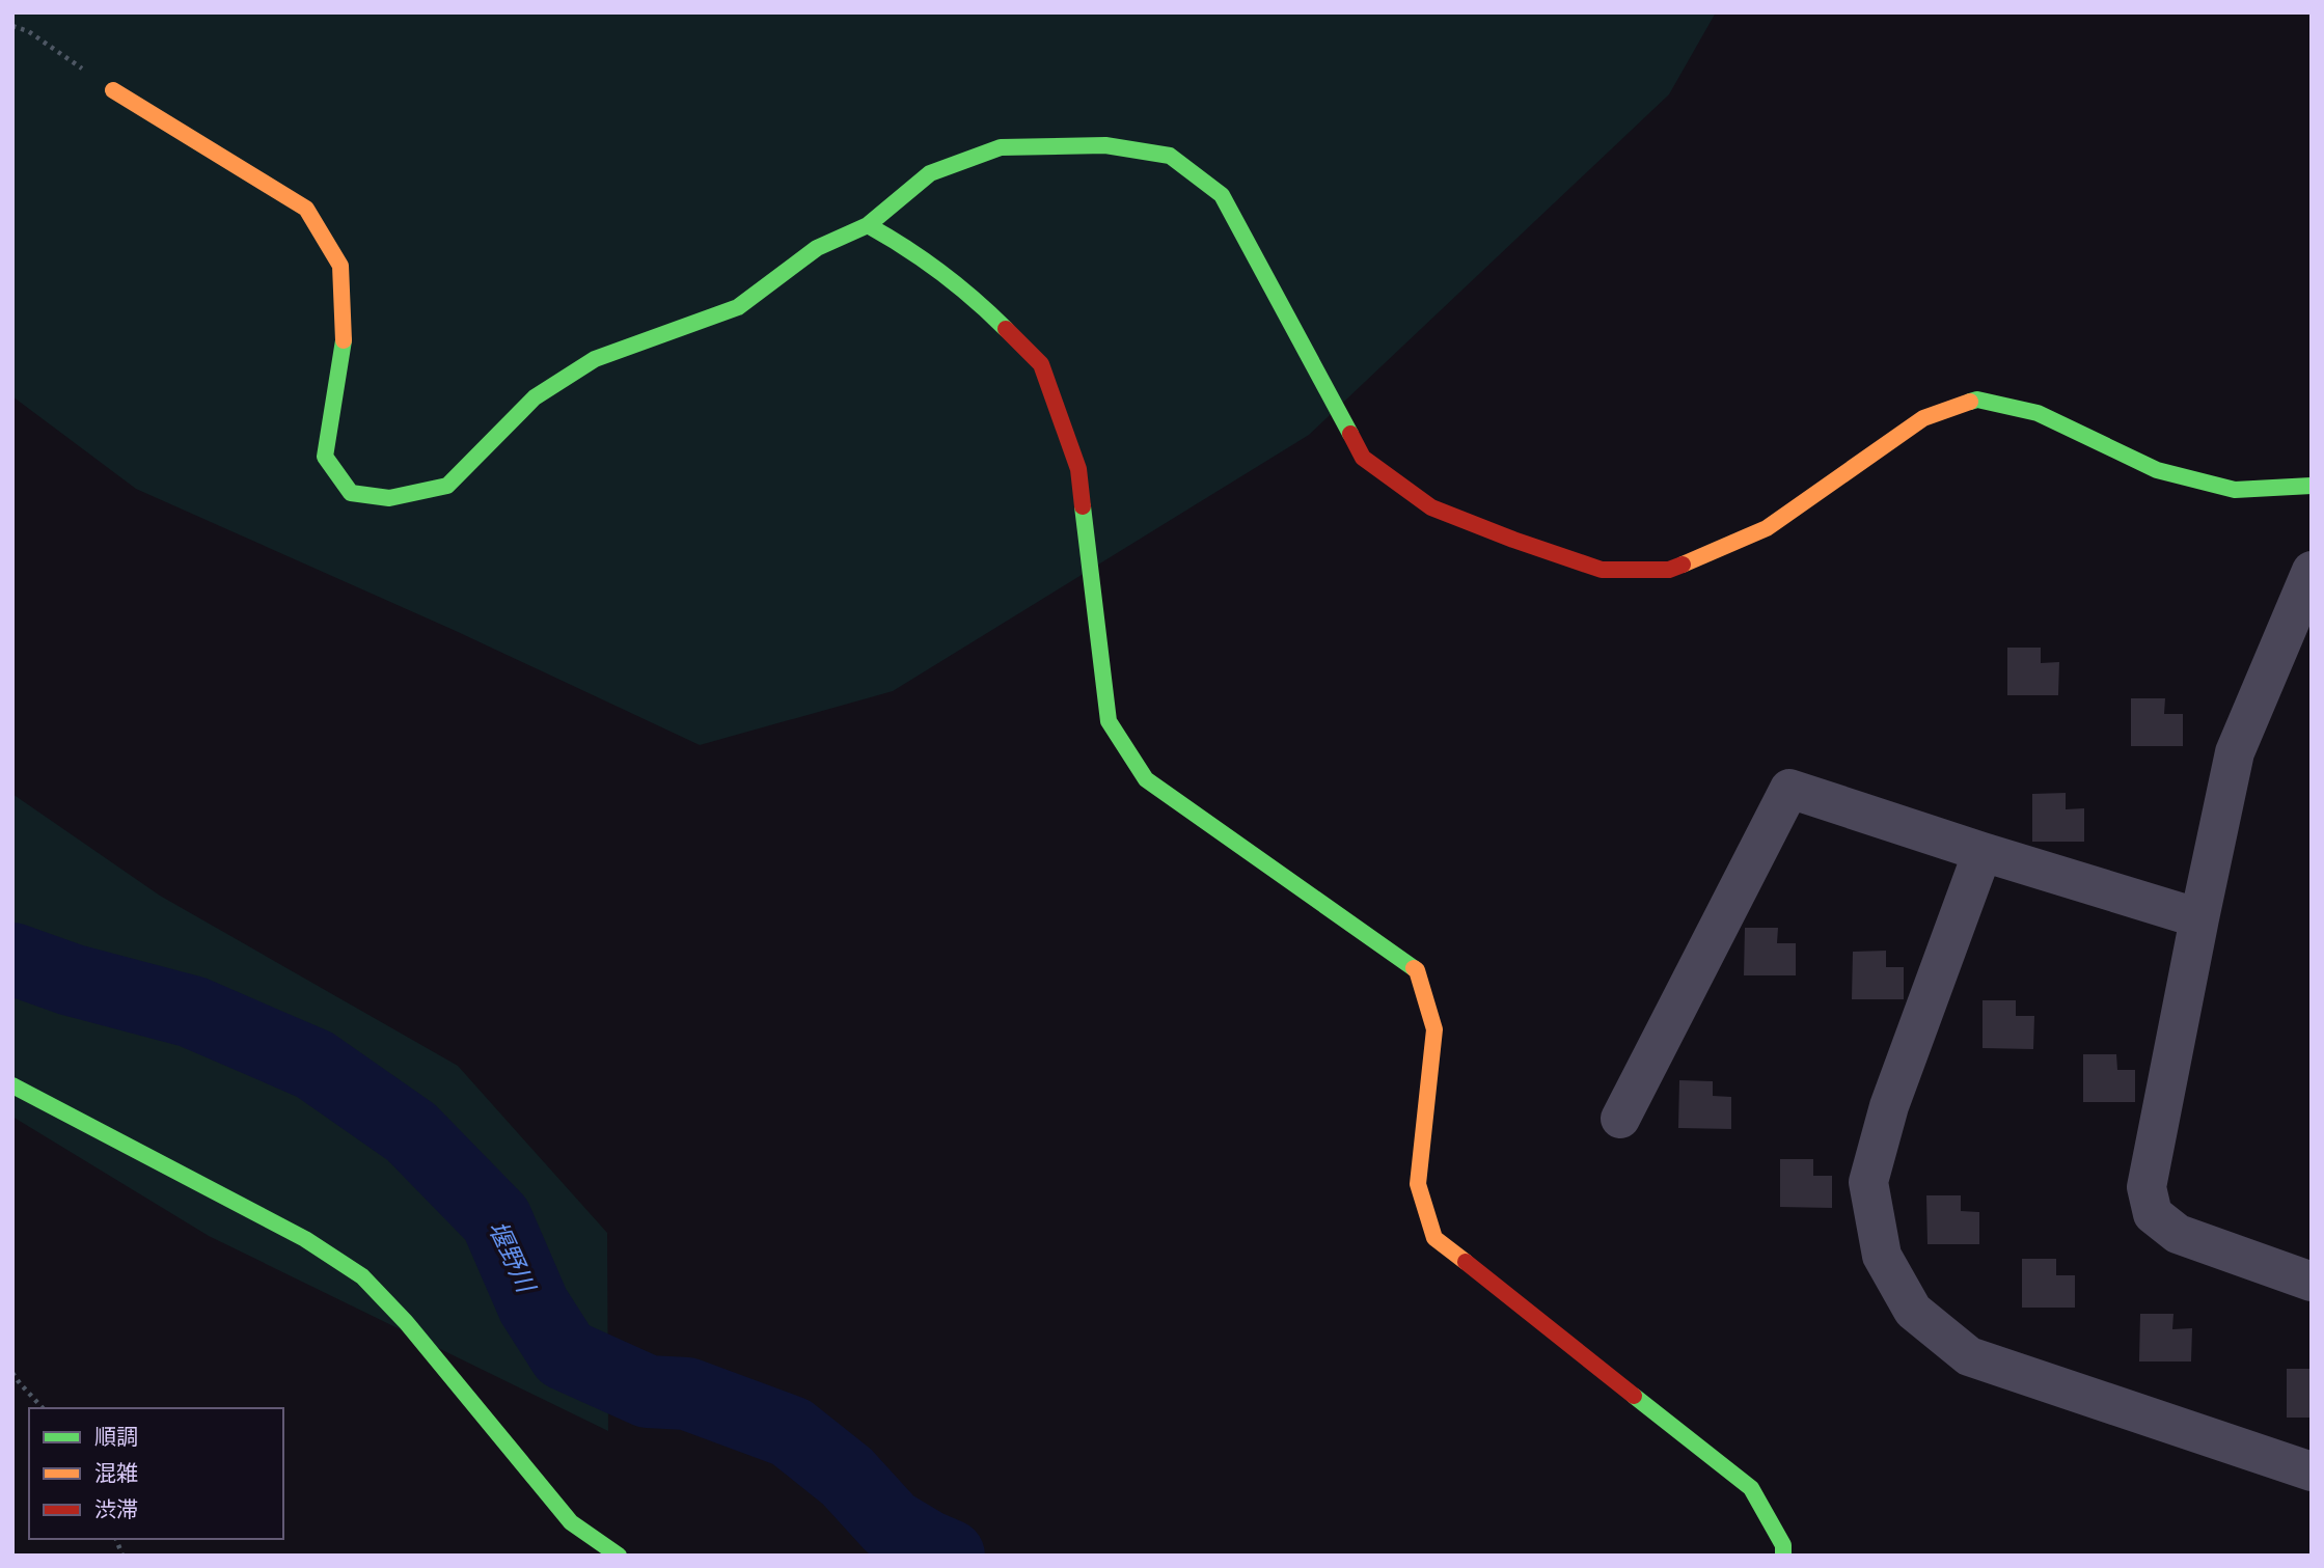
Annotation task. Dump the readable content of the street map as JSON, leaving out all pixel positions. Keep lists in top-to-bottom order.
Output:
{
  "water": ["堰野川"],
  "legend": ["順調", "混雑", "渋滞"]
}
